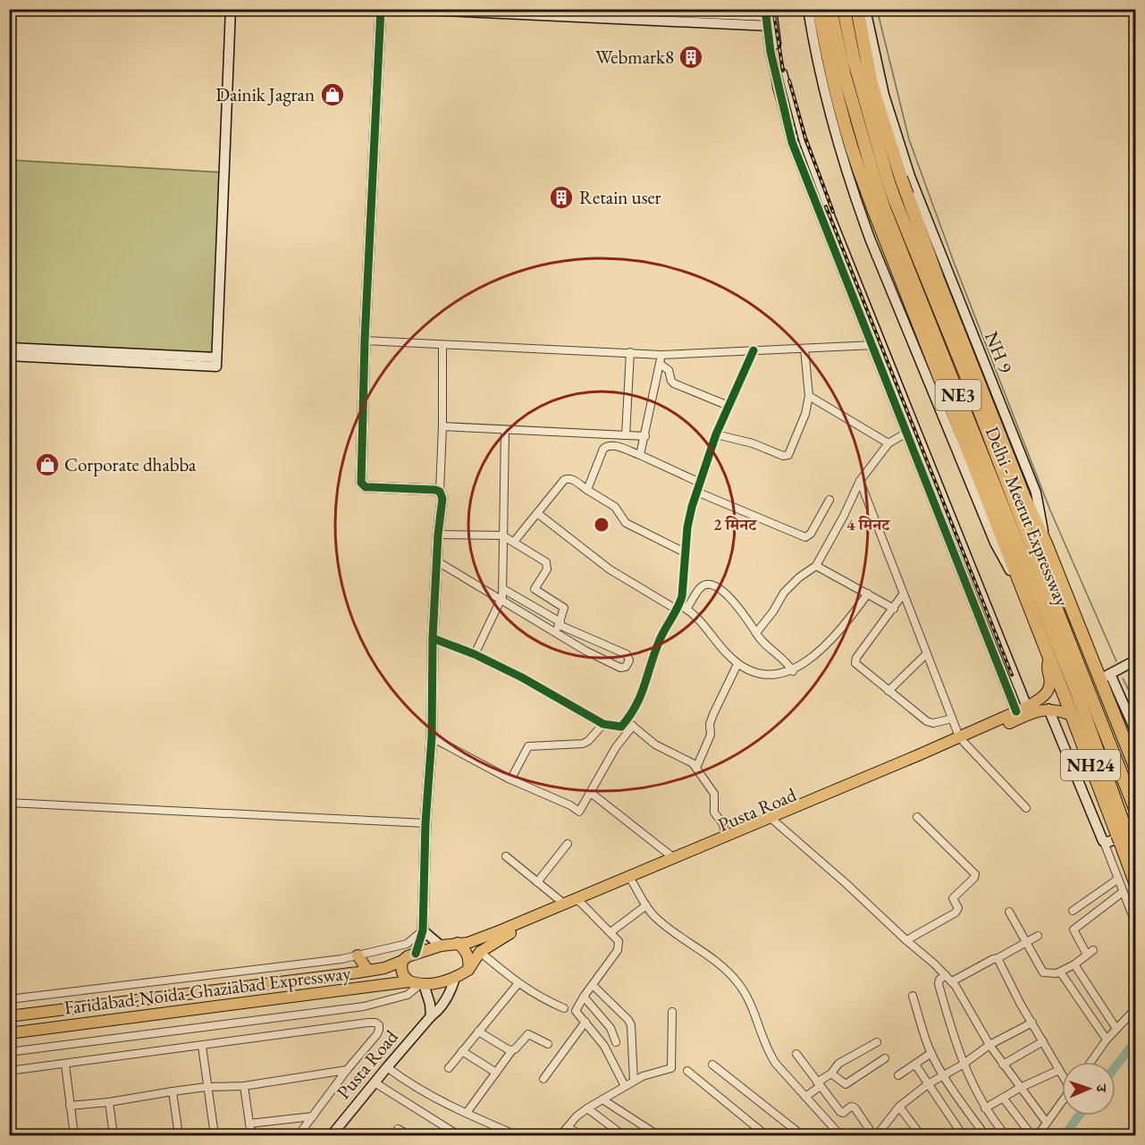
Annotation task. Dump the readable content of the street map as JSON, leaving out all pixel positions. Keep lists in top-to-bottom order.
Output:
{
  "streets": {
    "highway": ["NE3", "Delhi - Meerut Expressway", "NH24"],
    "main road": ["Pusta Road", "Faridabad-Noida-Ghaziabad Expressway"]
  },
  "crossings": [
    ["Delhi - Meerut Expressway", "NH24"],
    ["NH24", "Pusta Road"],
    ["Pusta Road", "Faridabad-Noida-Ghaziabad Expressway"]
  ],
  "places": {
    "building": ["Webmark8", "Retain user"],
    "shop": ["Dainik Jagran", "Corporate dhabba"]
  },
  "north": "right",
  "rings": ["2 मिनट", "4 मिनट"]
}
